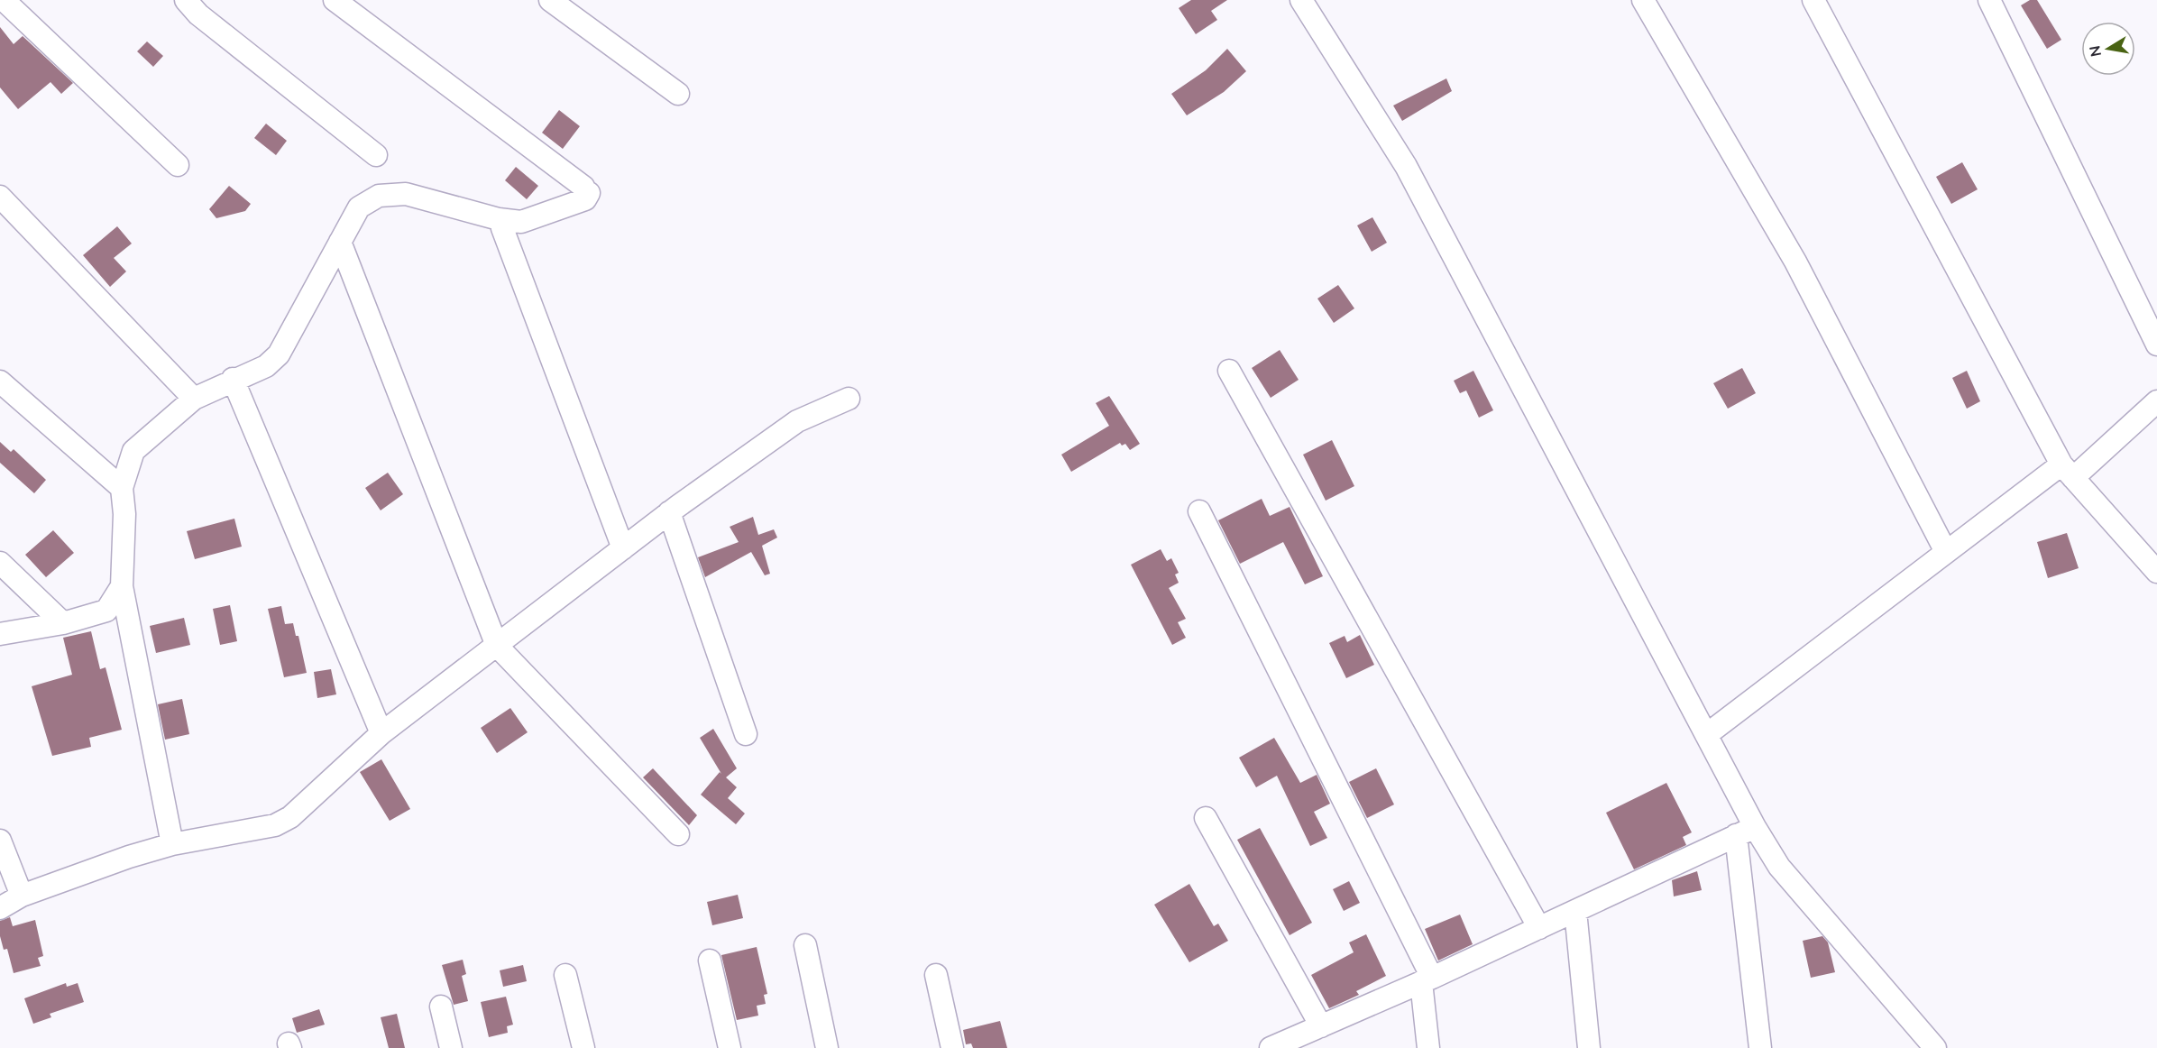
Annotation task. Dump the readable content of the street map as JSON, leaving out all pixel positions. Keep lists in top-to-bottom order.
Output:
{
  "north": "left"
}
